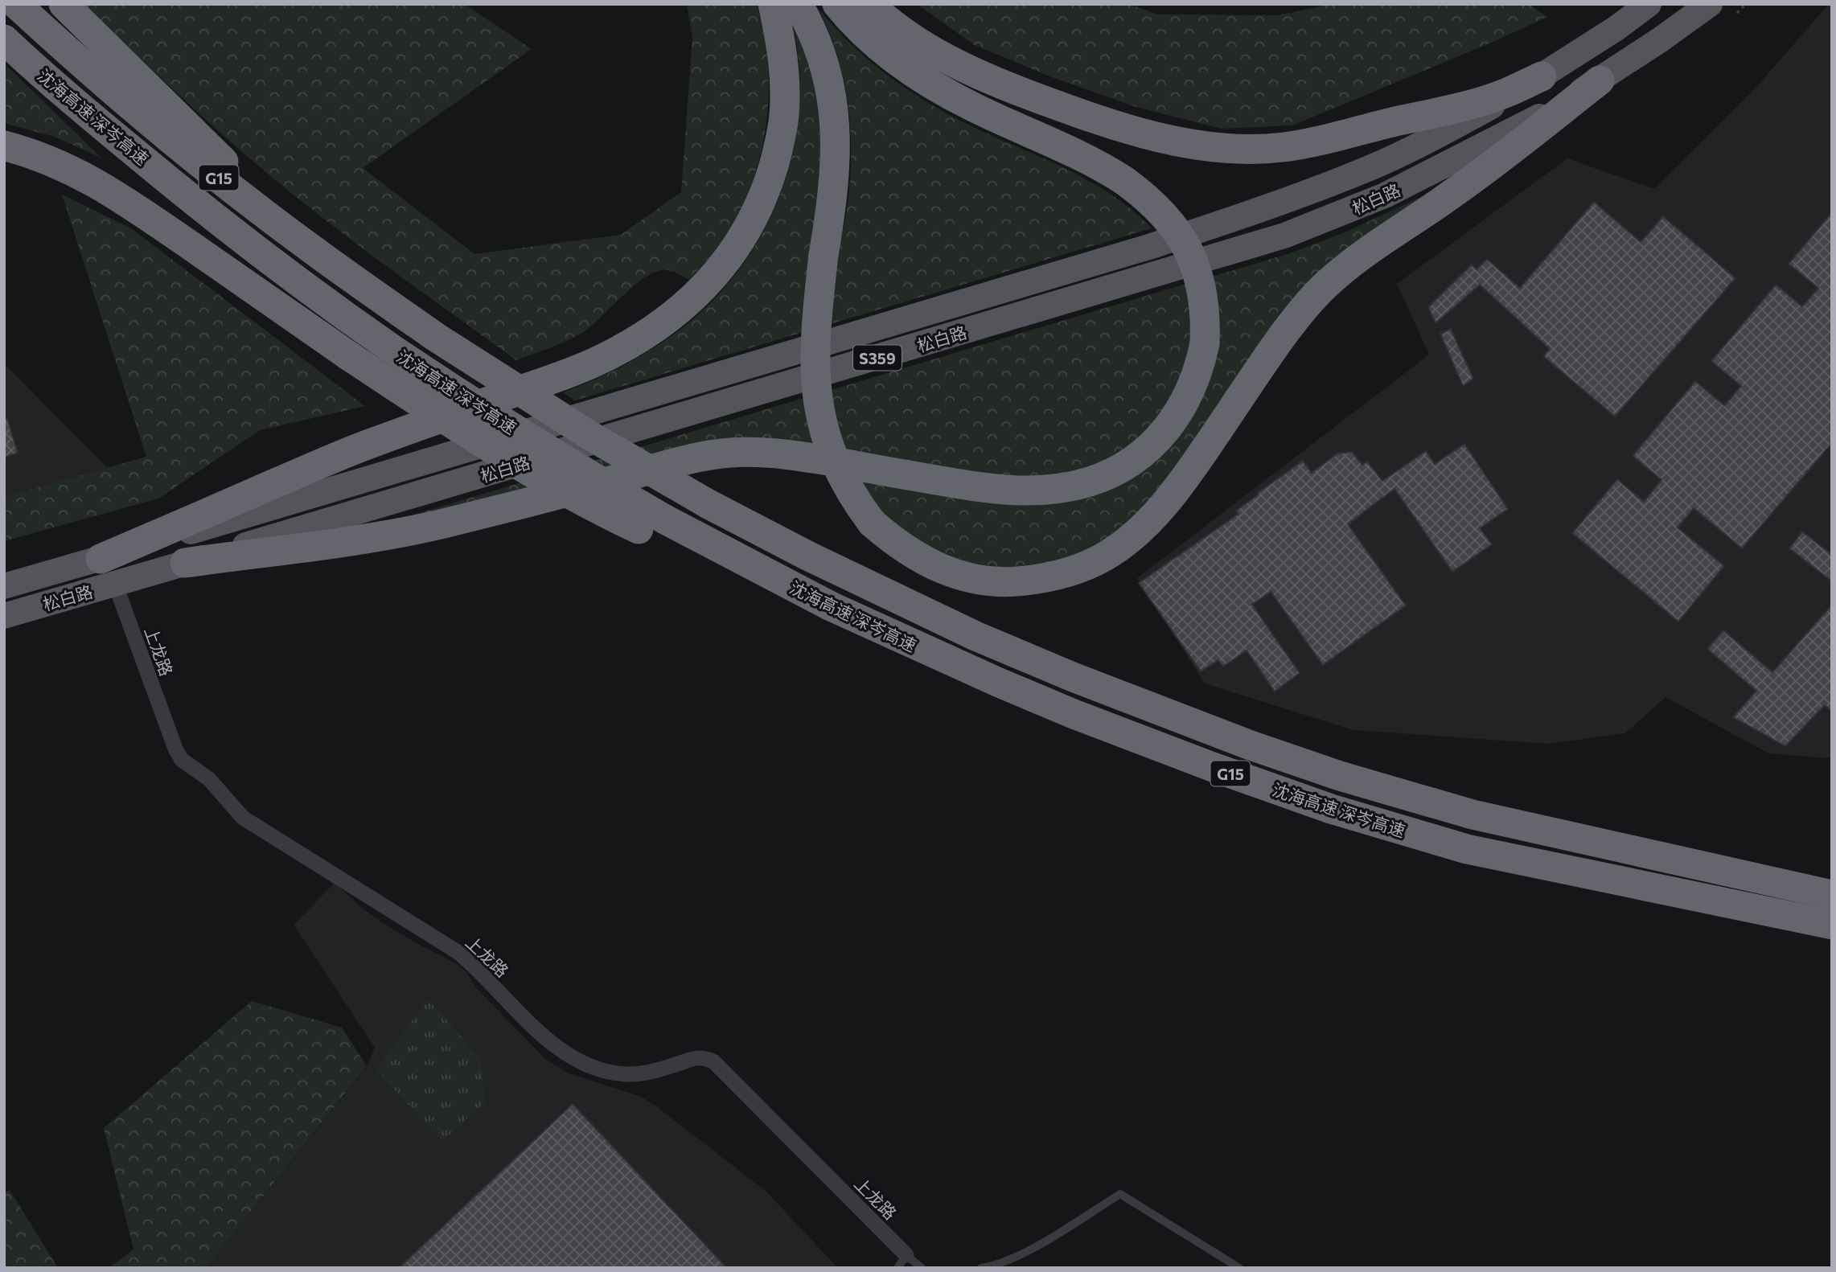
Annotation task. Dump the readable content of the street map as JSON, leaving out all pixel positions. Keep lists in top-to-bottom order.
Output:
{
  "streets": {
    "highway": ["沈海高速 深岑高速", "G15"],
    "main road": ["松白路", "S359"],
    "street": ["上龙路"]
  },
  "crossings": [
    ["松白路", "上龙路"]
  ]
}
